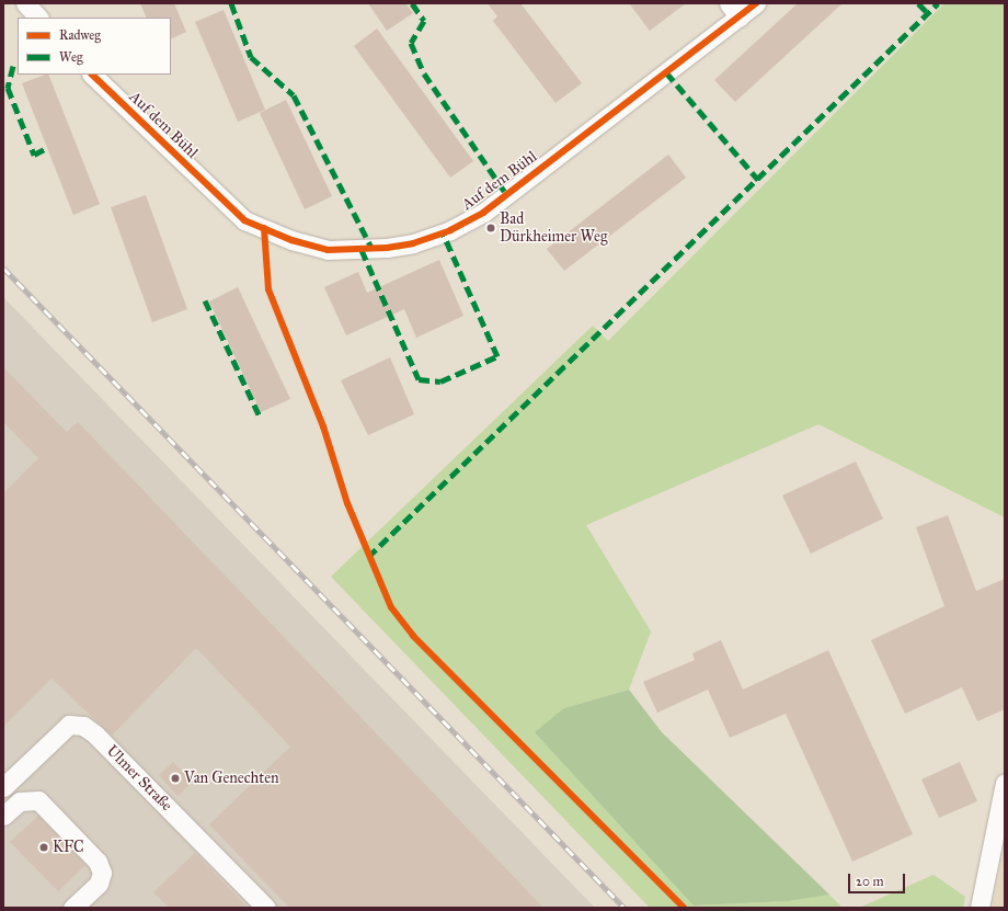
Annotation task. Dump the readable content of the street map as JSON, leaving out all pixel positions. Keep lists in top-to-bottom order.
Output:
{
  "streets": {
    "street": ["Auf dem Bühl", "Ulmer Straße"]
  },
  "places": ["Bad Dürkheimer Weg", "Van Genechten", "KFC"],
  "legend": ["Radweg", "Weg"],
  "scale_bar": "20 m"
}
